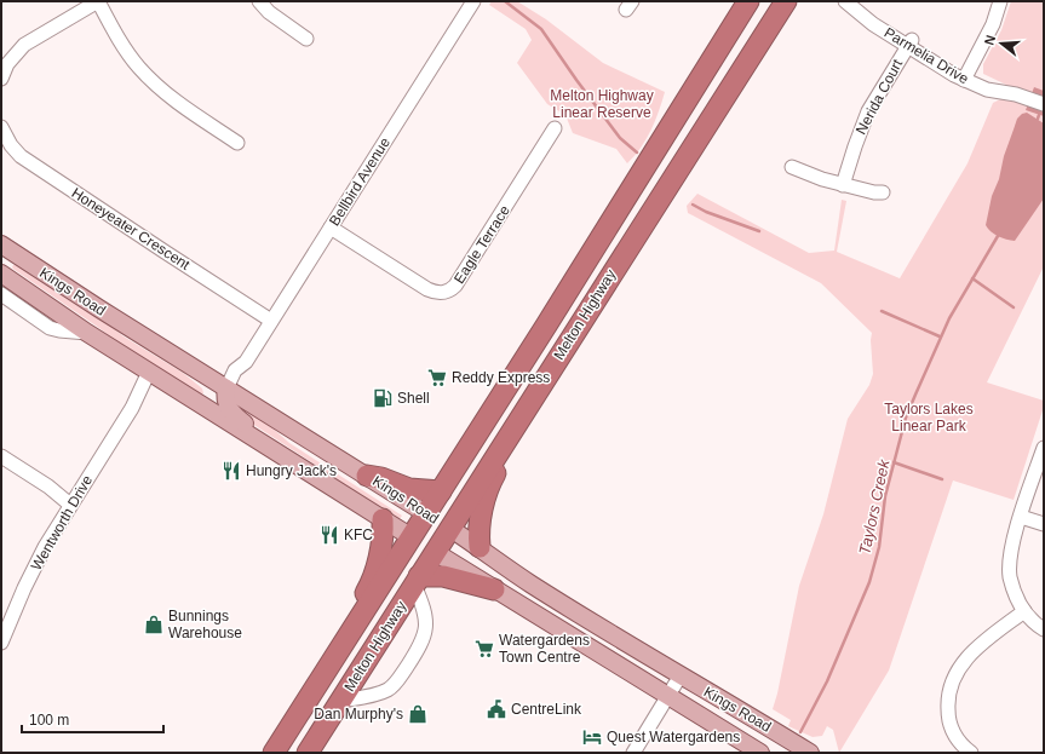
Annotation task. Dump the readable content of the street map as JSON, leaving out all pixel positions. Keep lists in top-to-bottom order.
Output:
{
  "streets": {
    "highway": ["Kings Road", "Melton Highway"],
    "street": [
      "Parmelia Drive",
      "Nerida Court",
      "Bellbird Avenue",
      "Honeyeater Crescent",
      "Eagle Terrace",
      "Wentworth Drive"
    ]
  },
  "crossings": [
    ["Parmelia Drive", "Nerida Court"],
    ["Bellbird Avenue", "Honeyeater Crescent"],
    ["Bellbird Avenue", "Eagle Terrace"],
    ["Bellbird Avenue", "Kings Road"],
    ["Kings Road", "Melton Highway"],
    ["Kings Road", "Wentworth Drive"]
  ],
  "water": ["Taylors Creek"],
  "parks": ["Melton Highway Linear Reserve", "Taylors Lakes Linear Park"],
  "places": {
    "supermarket": ["Reddy Express", "Watergardens Town Centre"],
    "fuel station": ["Shell"],
    "restaurant": ["Hungry Jack's", "KFC"],
    "shop": ["Bunnings Warehouse", "Dan Murphy's"],
    "public building": ["CentreLink"],
    "hotel": ["Quest Watergardens"]
  },
  "scale_bar": "100 m",
  "north": "left"
}
